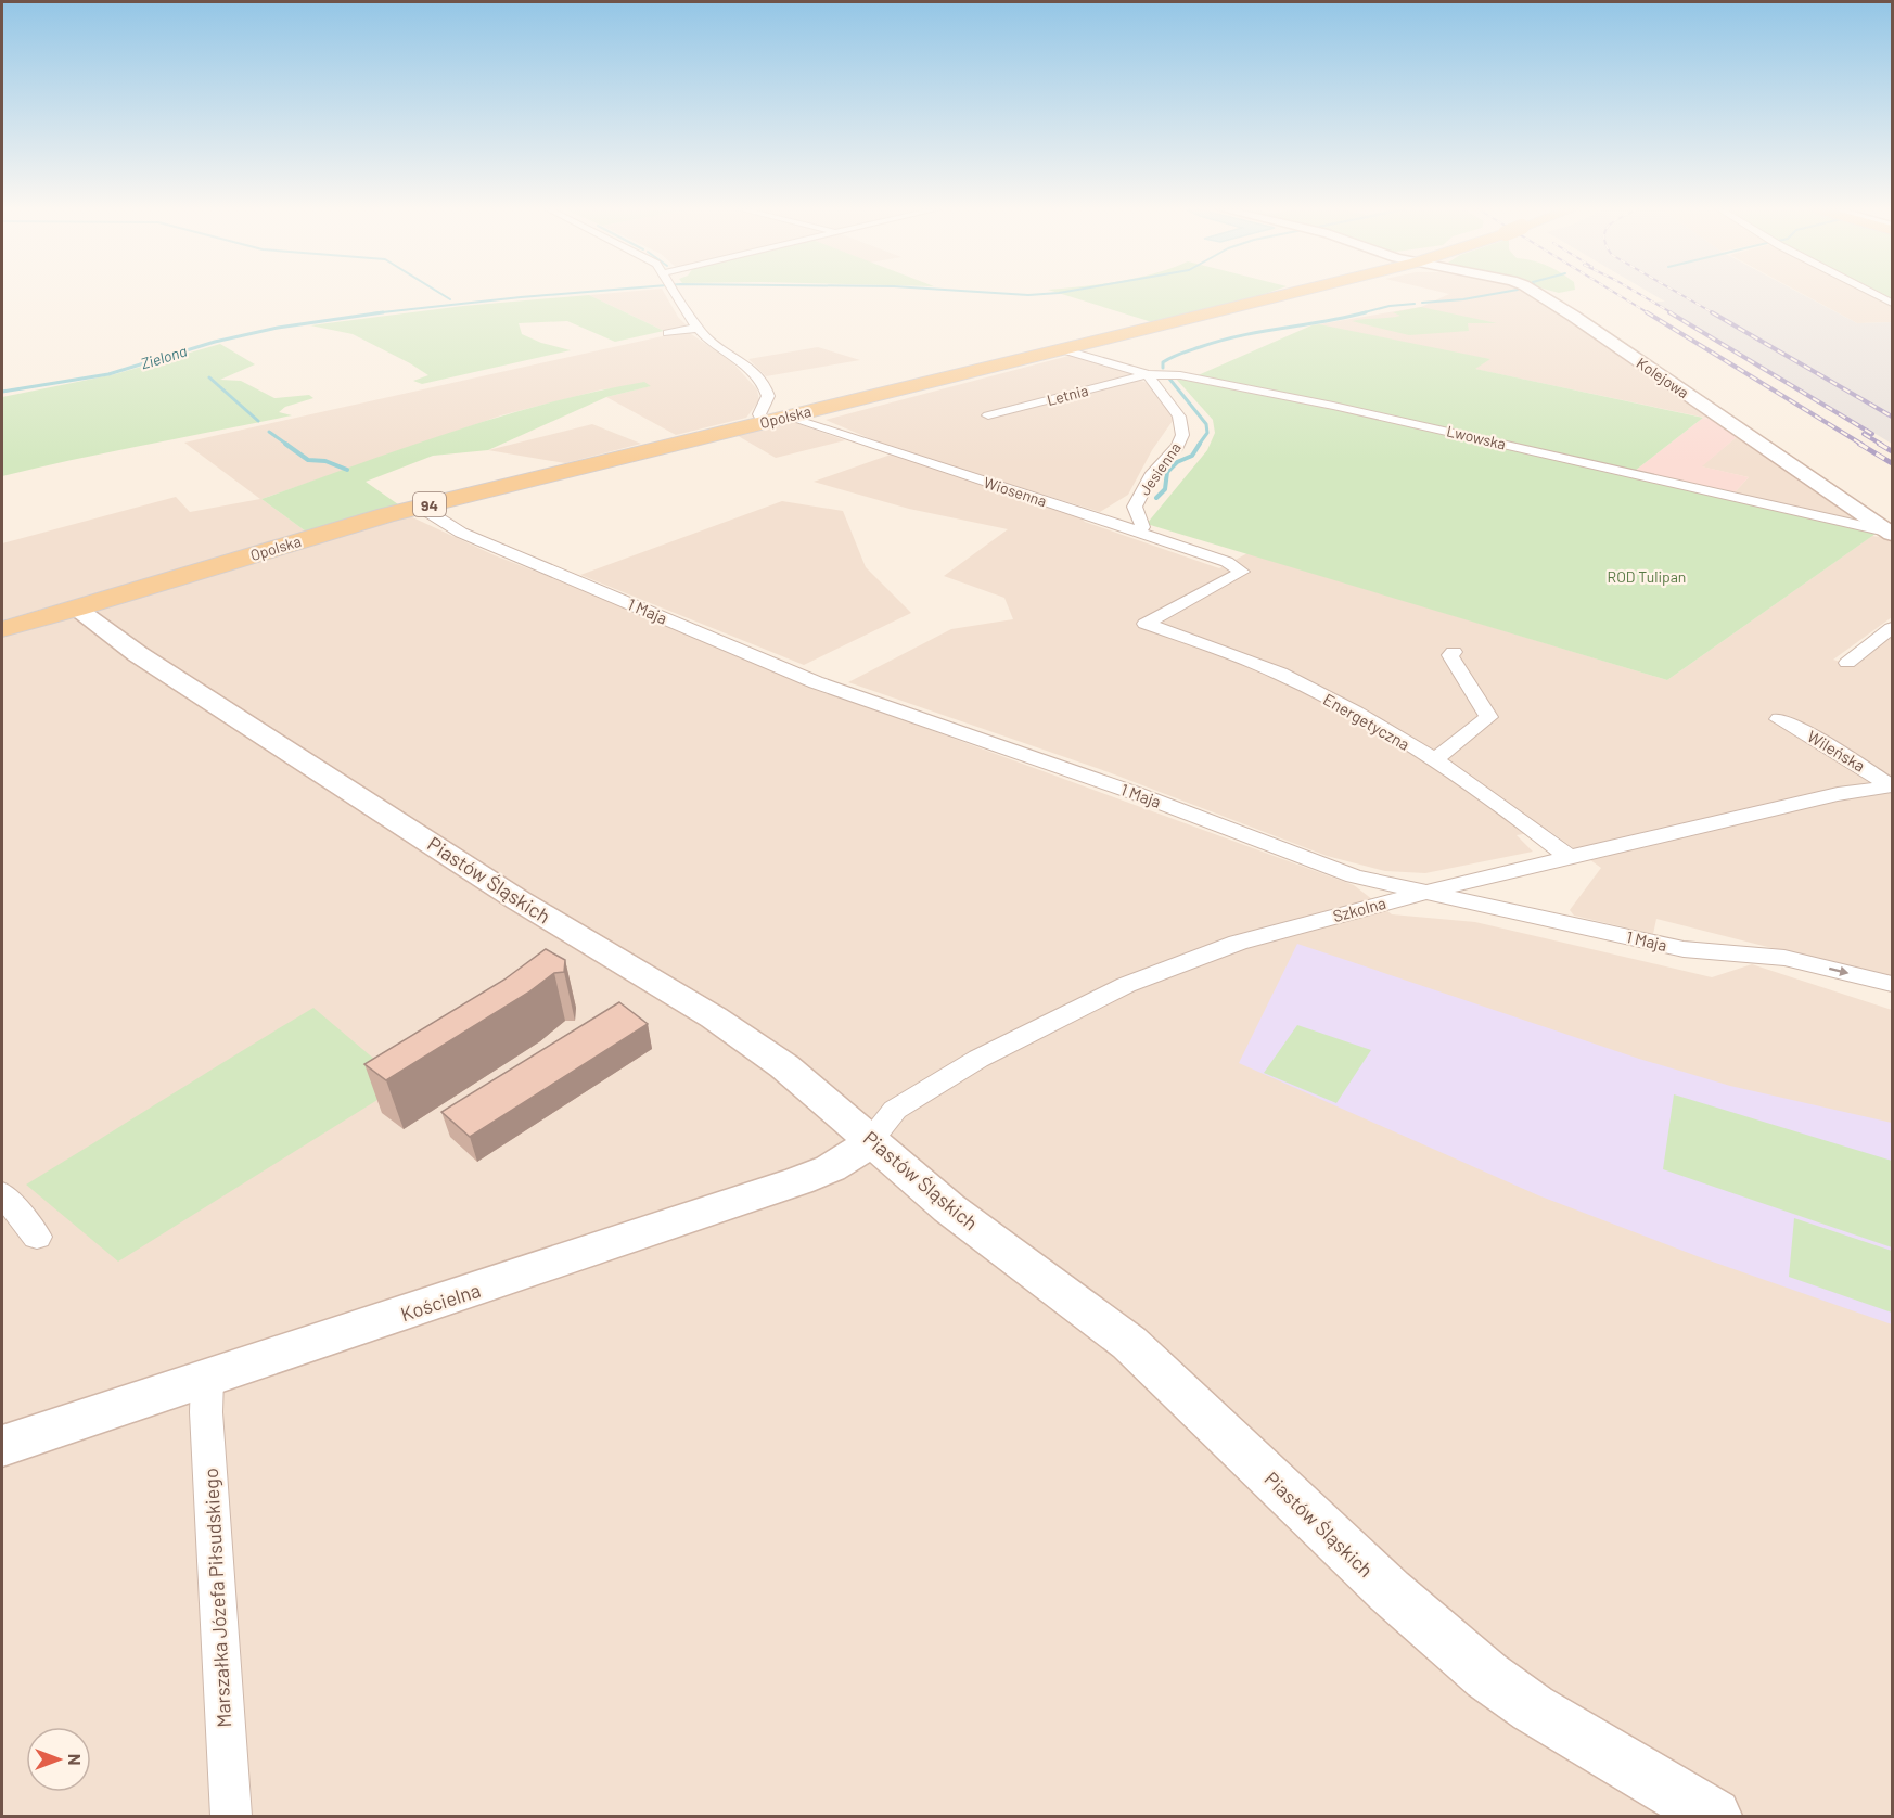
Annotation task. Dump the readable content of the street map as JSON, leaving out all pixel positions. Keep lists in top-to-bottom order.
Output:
{
  "streets": {
    "main road": ["Opolska", "94"],
    "street": [
      "Kolejowa",
      "Letnia",
      "Lwowska",
      "Jesienna",
      "Wiosenna",
      "1 Maja",
      "Energetyczna",
      "Wileńska",
      "Piastów Śląskich",
      "Szkolna",
      "Kościelna",
      "Marszałka Józefa Piłsudskiego"
    ]
  },
  "crossings": [
    ["Kolejowa", "Lwowska"],
    ["Letnia", "Lwowska"],
    ["Letnia", "Jesienna"],
    ["Opolska", "Lwowska"],
    ["Opolska", "Wiosenna"],
    ["Opolska", "1 Maja"],
    ["Opolska", "Piastów Śląskich"],
    ["Lwowska", "Jesienna"],
    ["Jesienna", "Wiosenna"],
    ["Wiosenna", "Energetyczna"],
    ["1 Maja", "Szkolna"],
    ["Energetyczna", "Szkolna"],
    ["Wileńska", "Szkolna"],
    ["Piastów Śląskich", "Szkolna"],
    ["Piastów Śląskich", "Kościelna"],
    ["Szkolna", "Kościelna"],
    ["Kościelna", "Marszałka Józefa Piłsudskiego"]
  ],
  "water": ["Zielona"],
  "parks": ["ROD Tulipan"],
  "north": "right"
}
